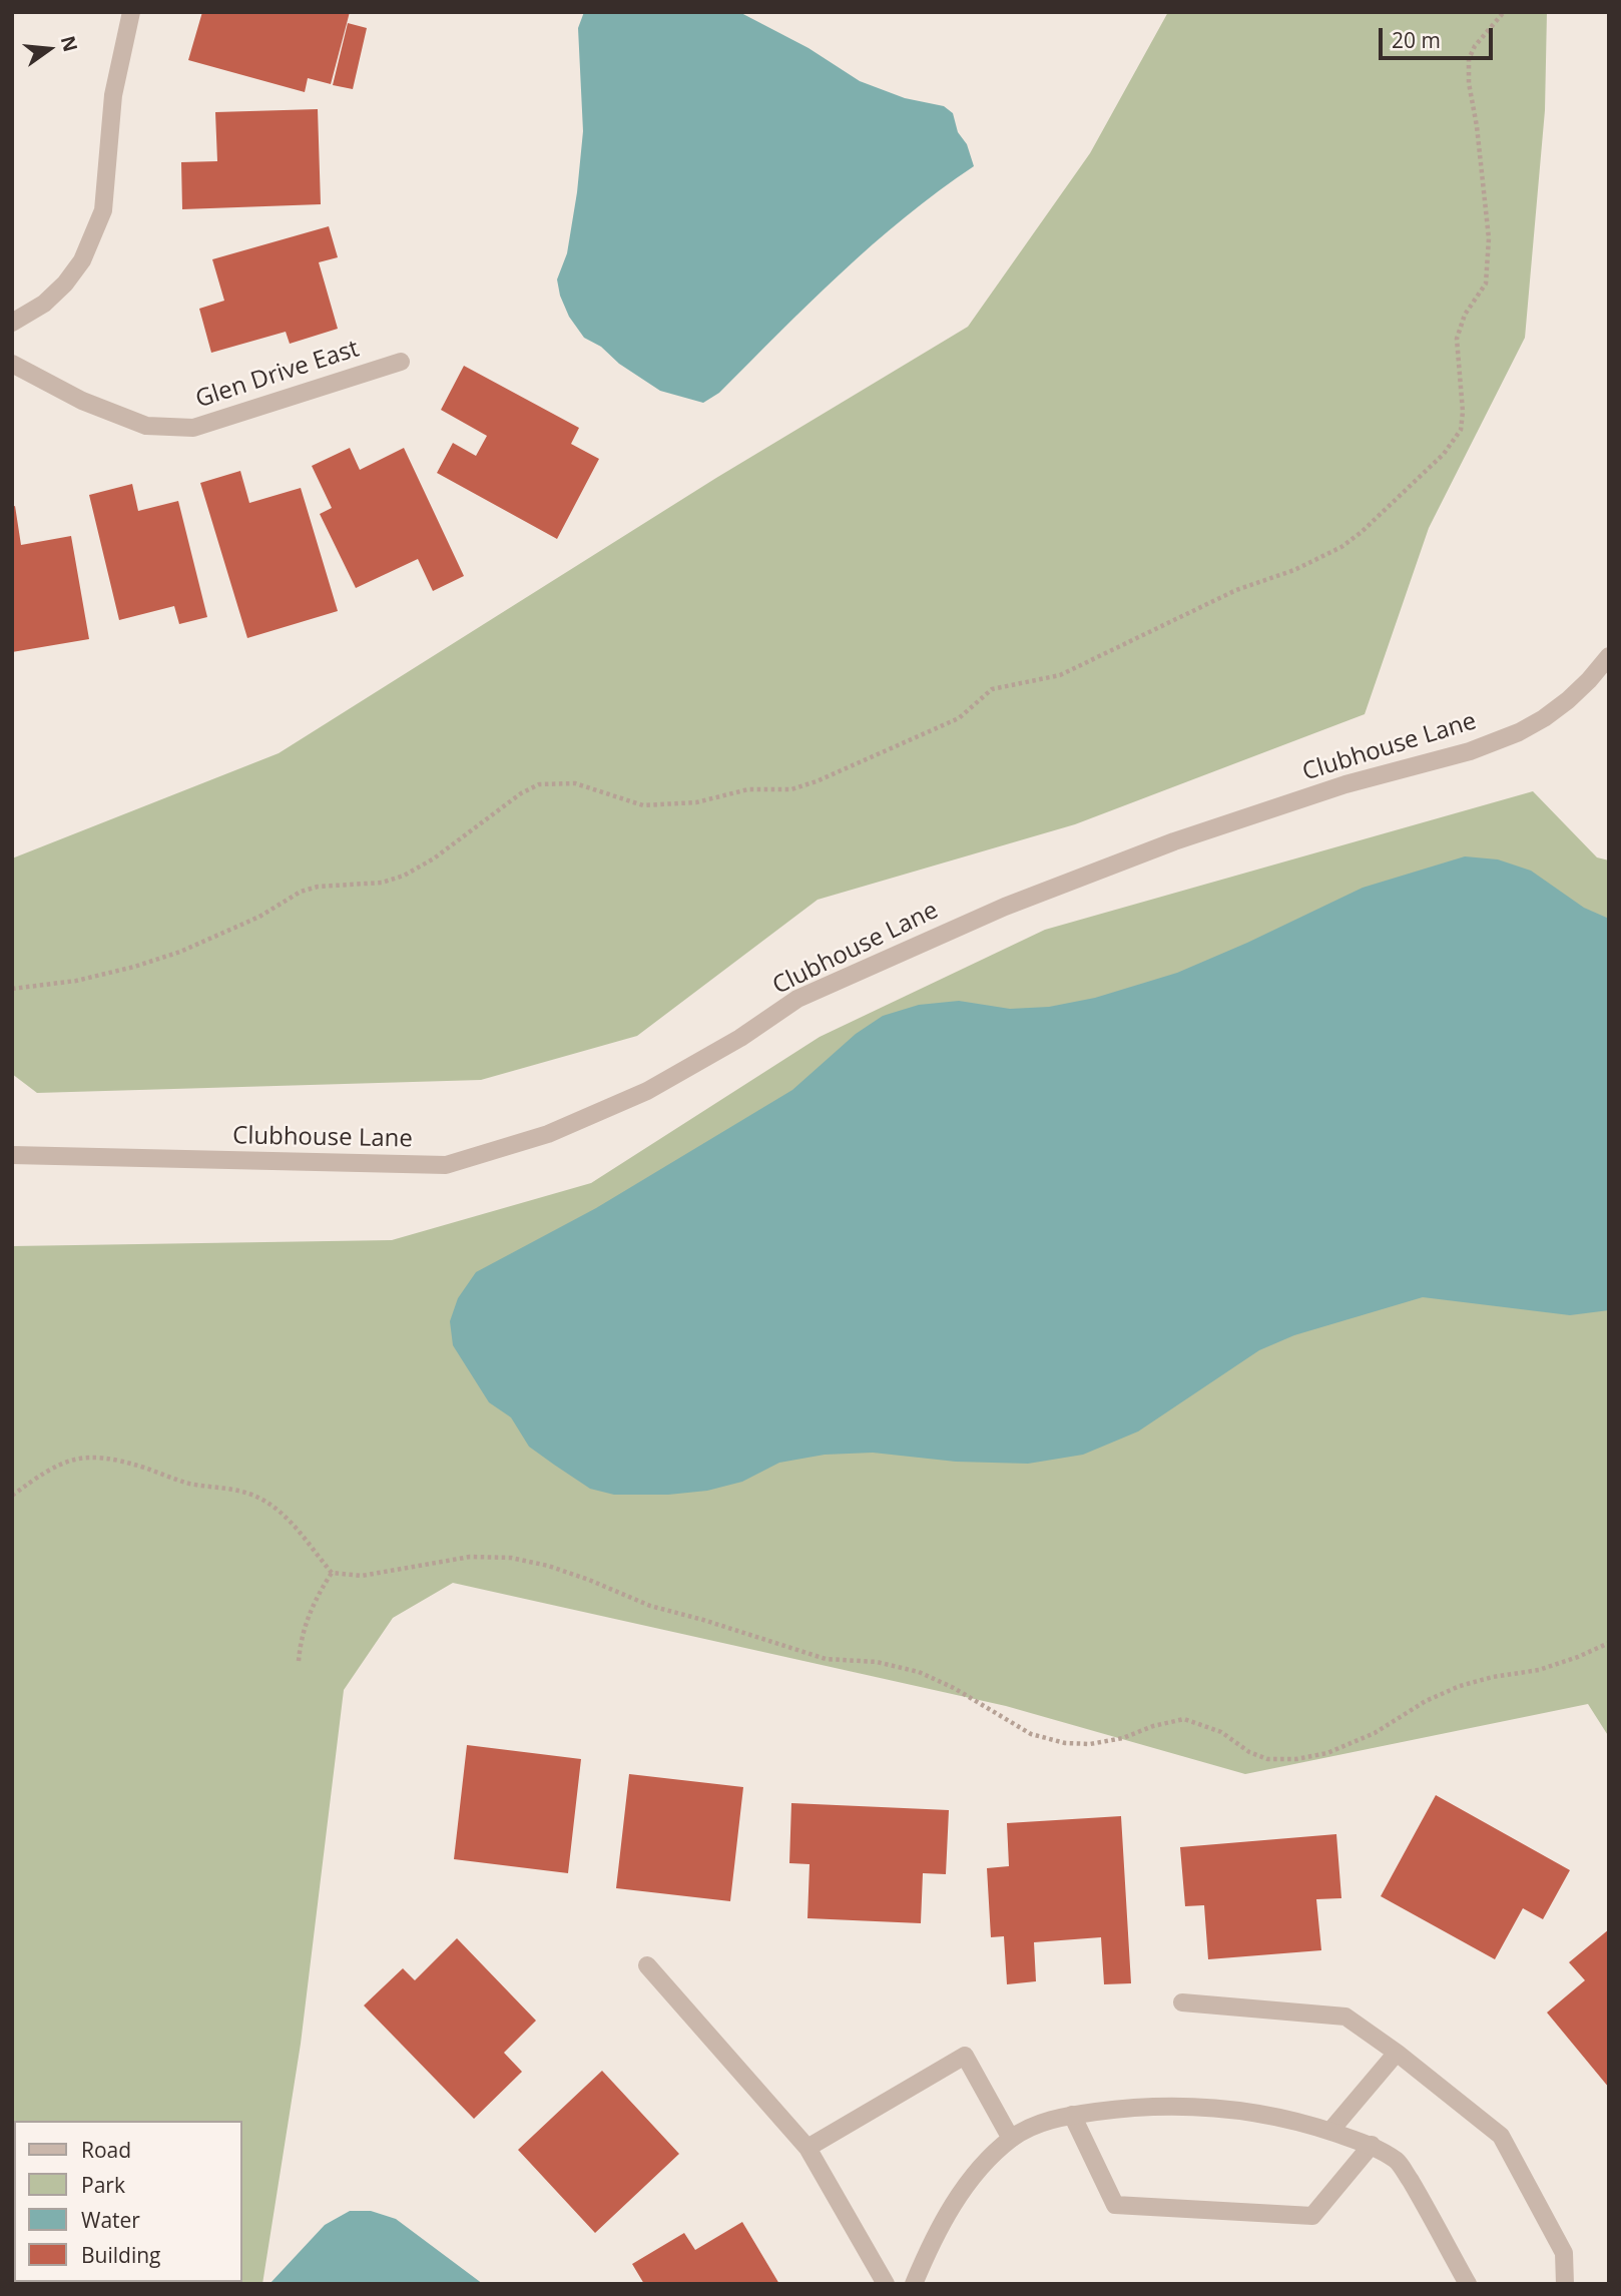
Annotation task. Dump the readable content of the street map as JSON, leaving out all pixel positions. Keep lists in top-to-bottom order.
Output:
{
  "streets": {
    "street": ["Glen Drive East", "Clubhouse Lane"]
  },
  "legend": [
    "Road",
    "Park",
    "Water",
    "Building"
  ],
  "scale_bar": "20 m",
  "north": "right"
}
